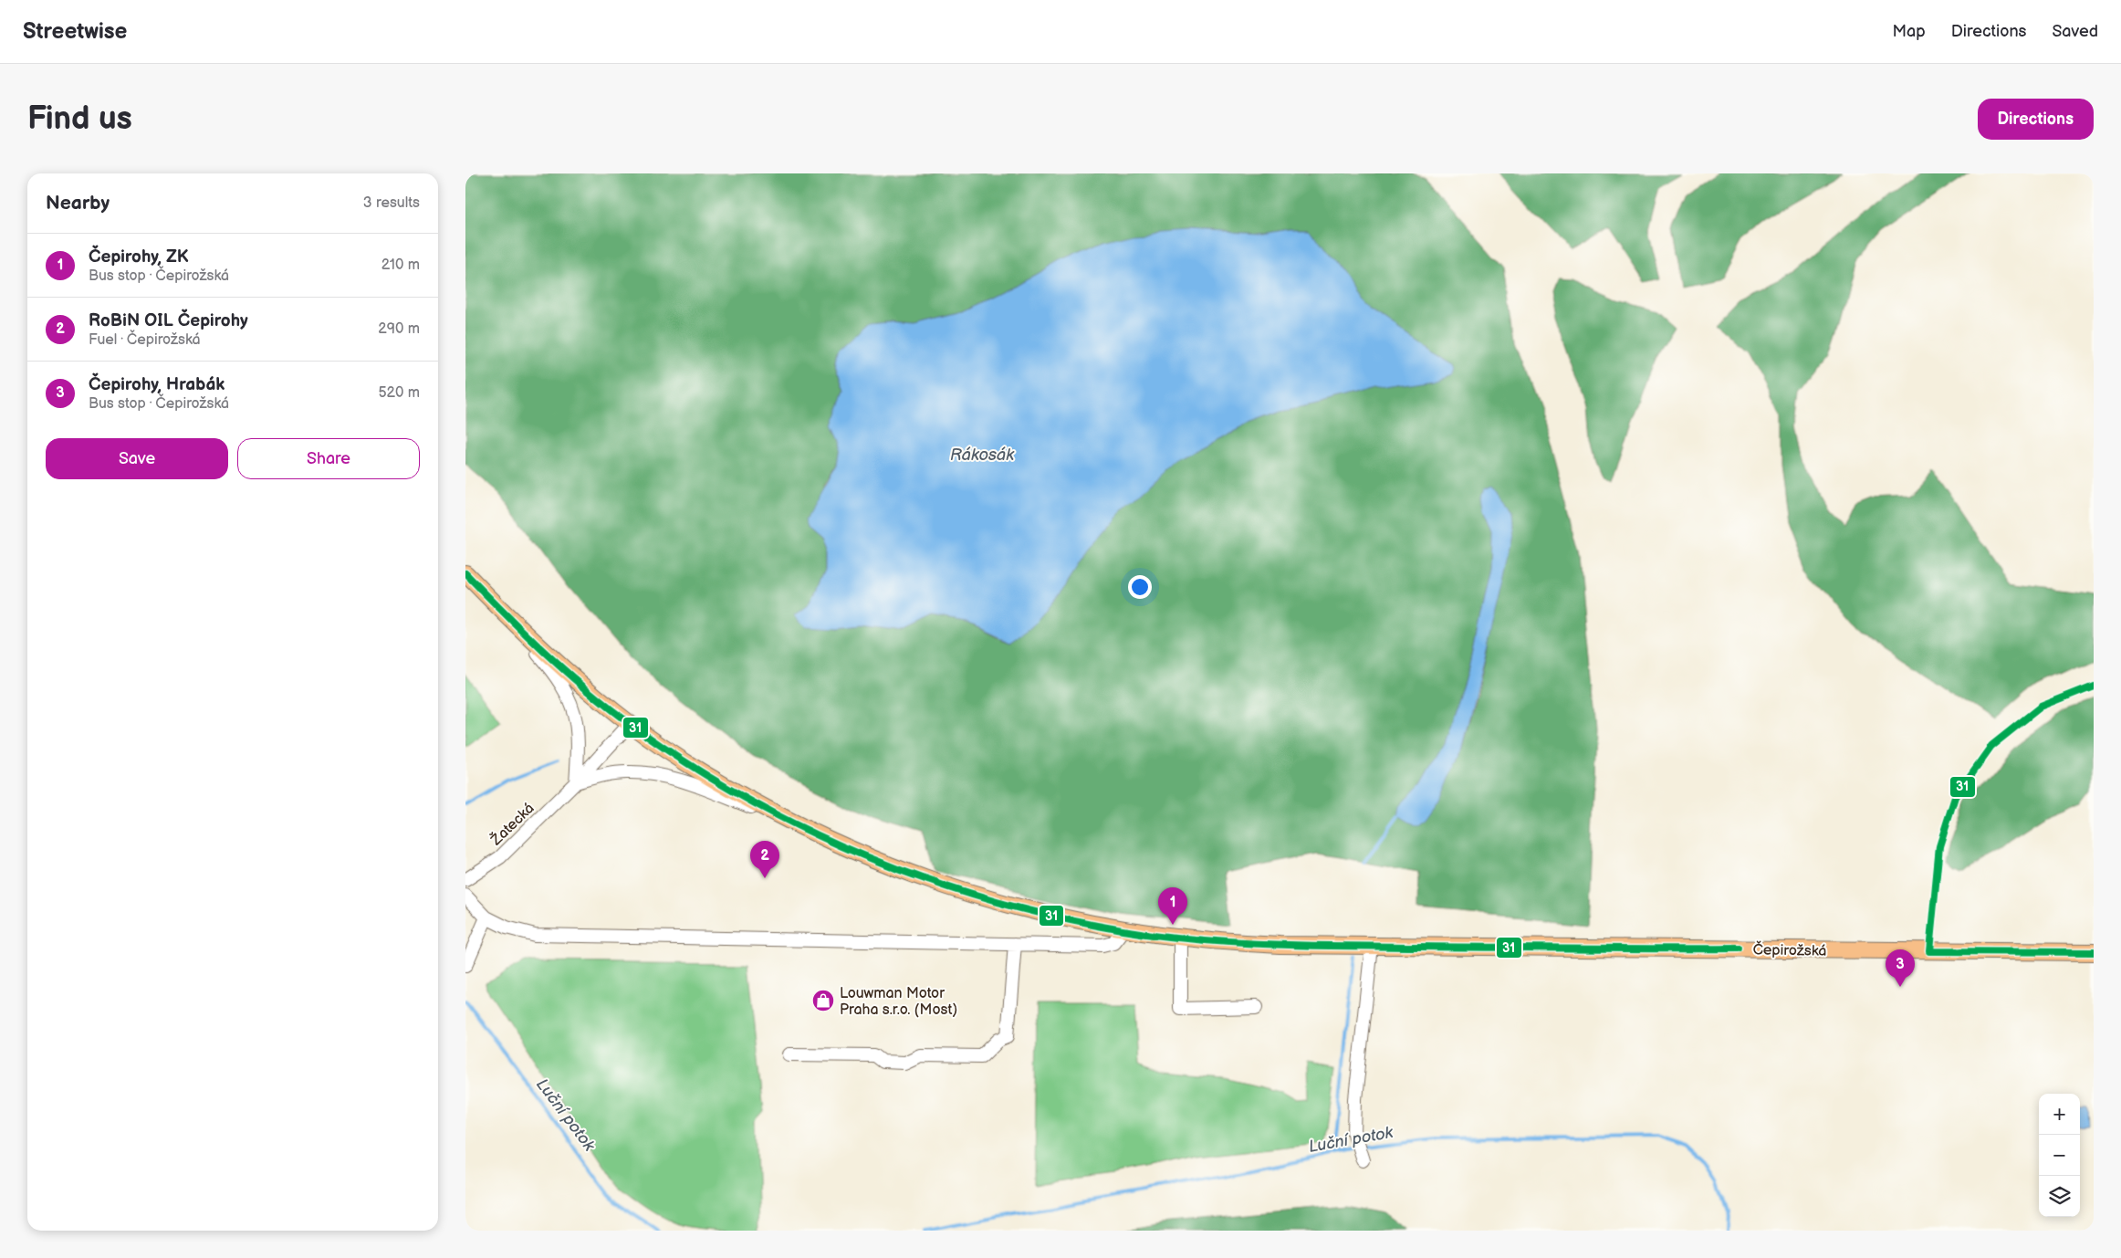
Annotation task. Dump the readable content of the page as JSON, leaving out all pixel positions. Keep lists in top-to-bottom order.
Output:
{
  "streets": {
    "main road": ["Čepirožská"],
    "street": ["Žatecká"]
  },
  "crossings": [
    ["Žatecká", "Čepirožská"]
  ],
  "water": ["Rákosák", "Luční potok"],
  "places": {
    "shop": ["Louwman Motor Praha s.r.o. (Most)"]
  },
  "lines": ["transit line 31"],
  "page": {
    "header": "Streetwise",
    "nav": ["Map", "Directions", "Saved"],
    "buttons": [
      "Directions",
      ["Save", "Share"]
    ],
    "title": "Find us",
    "heading": ["Nearby", "3 results"],
    "list": [
      {
        "mark": "1",
        "name": "Čepirohy, ZK",
        "note": "Bus stop · Čepirožská",
        "value": "210 m"
      },
      {
        "mark": "2",
        "name": "RoBiN OIL Čepirohy",
        "note": "Fuel · Čepirožská",
        "value": "290 m"
      },
      {
        "mark": "3",
        "name": "Čepirohy, Hrabák",
        "note": "Bus stop · Čepirožská",
        "value": "520 m"
      }
    ],
    "pins": ["2", "1", "3"],
    "map_buttons": ["+", "−"]
  }
}
